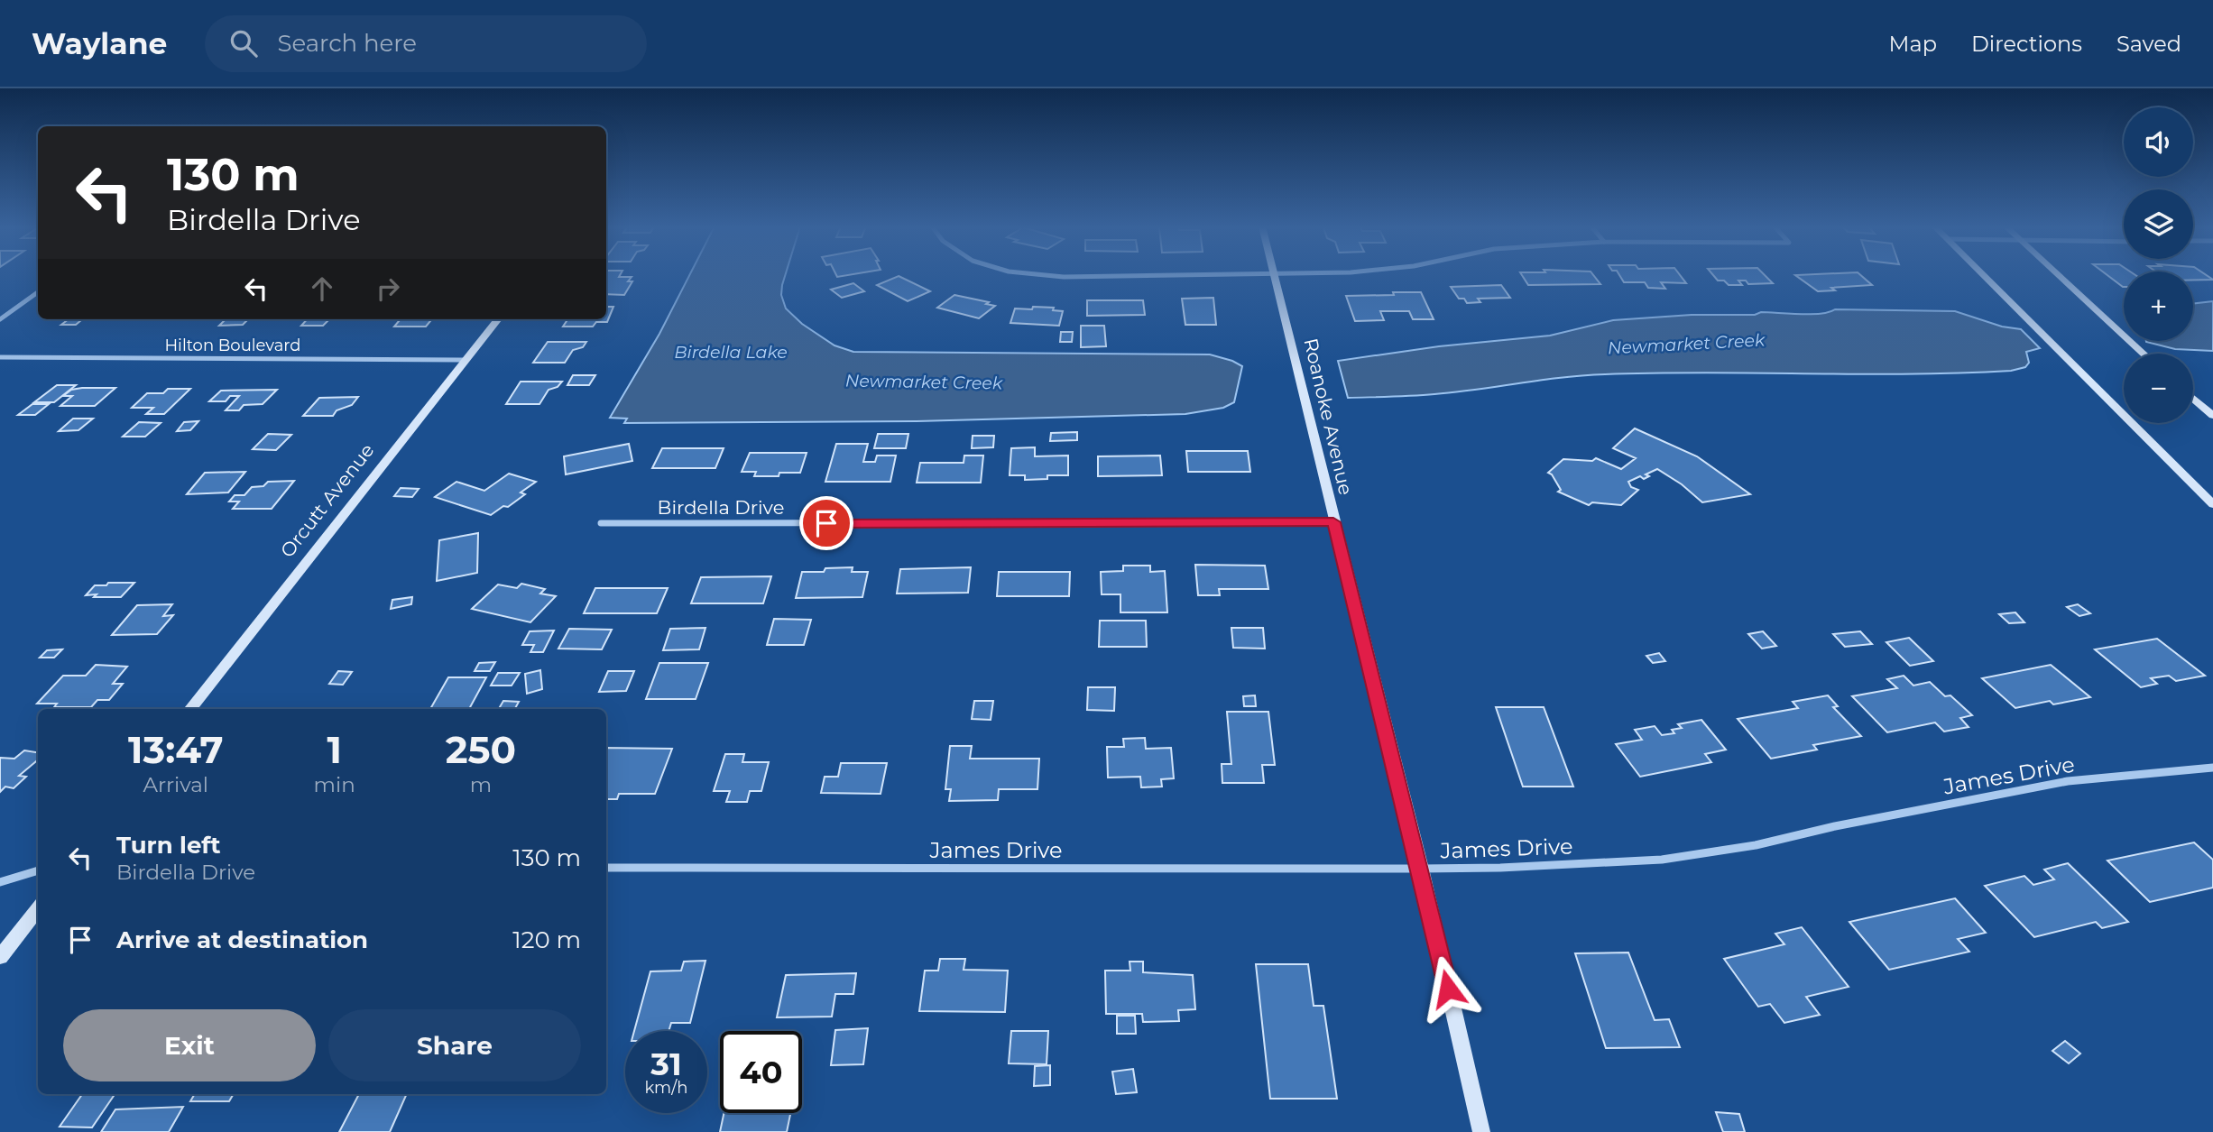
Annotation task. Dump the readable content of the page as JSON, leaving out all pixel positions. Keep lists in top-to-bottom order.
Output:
{
  "streets": {
    "street": [
      "Hilton Boulevard",
      "Roanoke Avenue",
      "Orcutt Avenue",
      "Birdella Drive",
      "James Drive"
    ]
  },
  "crossings": [
    ["Hilton Boulevard", "Orcutt Avenue"],
    ["Roanoke Avenue", "Birdella Drive"],
    ["Roanoke Avenue", "James Drive"]
  ],
  "water": ["Newmarket Creek", "Birdella Lake"],
  "page": {
    "header": "Waylane",
    "search": "Search here",
    "nav": ["Map", "Directions", "Saved"],
    "map_buttons": ["+", "−"],
    "turn": ["130 m", "Birdella Drive"],
    "eta": [
      "13:47",
      "Arrival",
      "1",
      "min",
      "250",
      "m"
    ],
    "list": [
      {
        "name": "Turn left",
        "note": "Birdella Drive",
        "value": "130 m"
      },
      {
        "name": "Arrive at destination",
        "value": "120 m"
      }
    ],
    "buttons": ["Exit", "Share"],
    "speed": "31 km/h",
    "limit": "40"
  }
}
